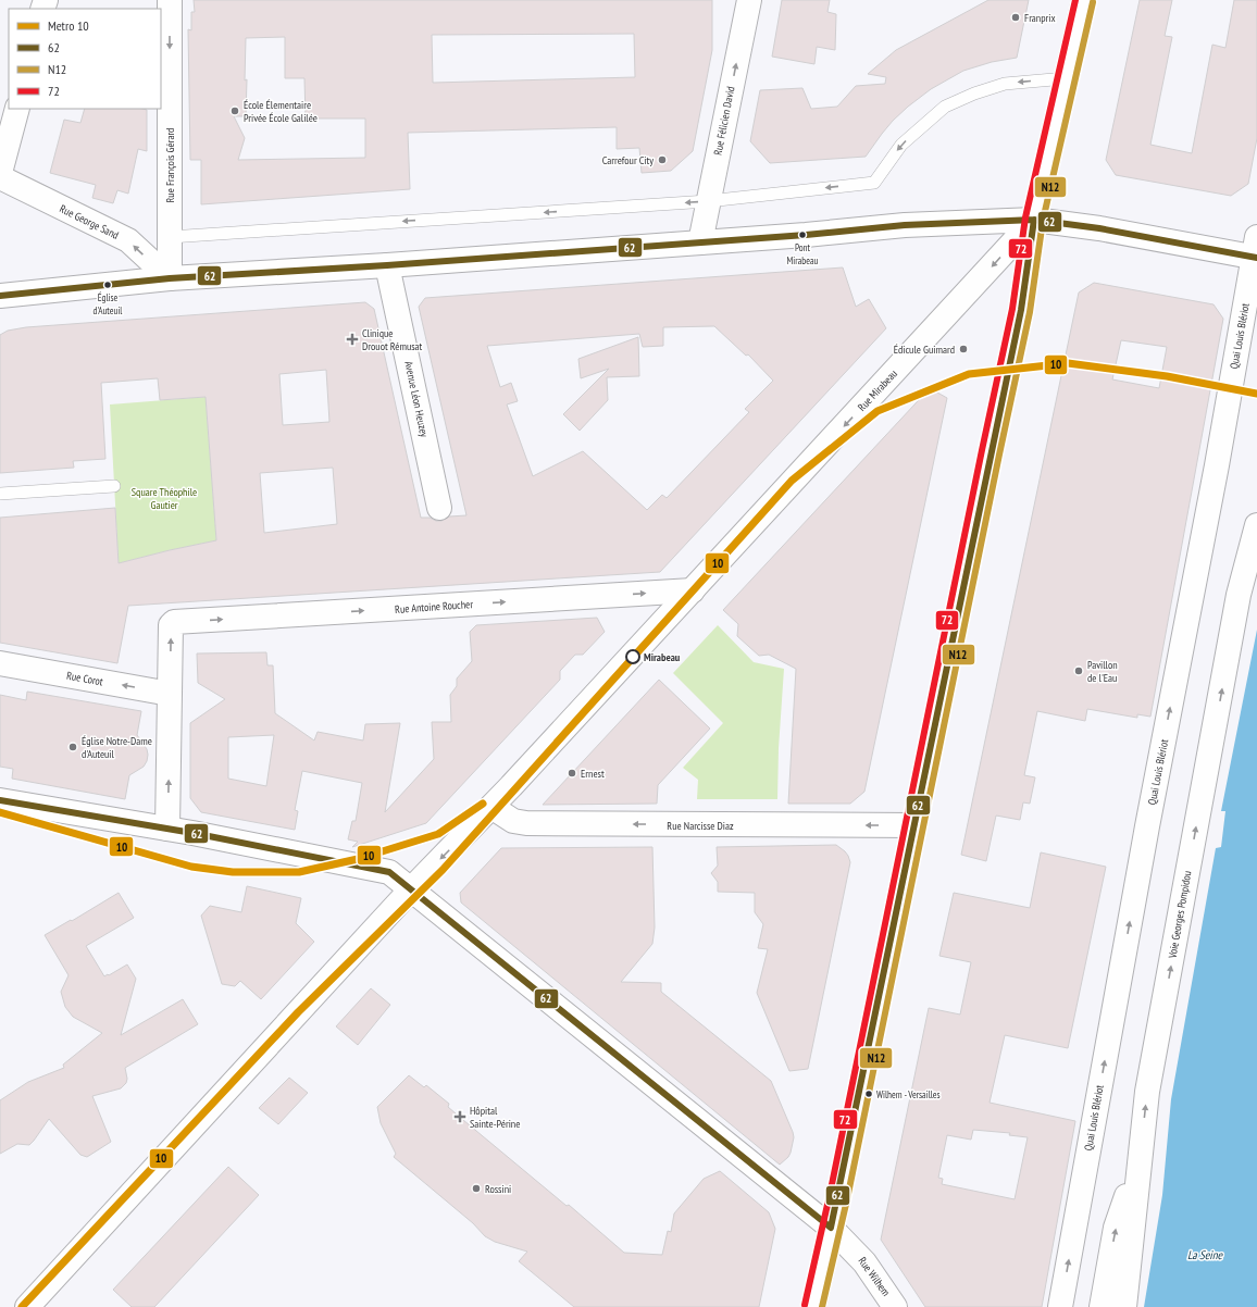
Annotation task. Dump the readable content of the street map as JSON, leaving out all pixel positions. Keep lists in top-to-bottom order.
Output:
{
  "streets": {
    "street": [
      "Rue Félicien David",
      "Rue François Gérard",
      "Rue George Sand",
      "Quai Louis Blériot",
      "Rue Mirabeau",
      "Avenue Léon Heuzey",
      "Rue Antoine Roucher",
      "Rue Corot",
      "Rue Narcisse Diaz",
      "Voie Georges Pompidou",
      "Rue Wilhem"
    ]
  },
  "crossings": [
    ["Rue François Gérard", "Rue George Sand"],
    ["Rue Mirabeau", "Rue Antoine Roucher"],
    ["Rue Mirabeau", "Rue Narcisse Diaz"],
    ["Rue Mirabeau", "Rue Wilhem"],
    ["Rue Antoine Roucher", "Rue Corot"]
  ],
  "one_way": [
    "Rue Félicien David",
    "Rue François Gérard",
    "Rue George Sand",
    "Quai Louis Blériot",
    "Rue Mirabeau",
    "Rue Antoine Roucher",
    "Rue Corot",
    "Rue Narcisse Diaz",
    "Voie Georges Pompidou"
  ],
  "water": ["La Seine"],
  "parks": ["Square Théophile Gautier"],
  "places": {
    "other": [
      "Franprix",
      "École Élementaire Privée École Galilée",
      "Carrefour City",
      "Pont Mirabeau",
      "Église d'Auteuil",
      "Édicule Guimard",
      "Mirabeau",
      "Pavillon de l'Eau",
      "Église Notre-Dame d'Auteuil",
      "Ernest",
      "Wilhem - Versailles",
      "Rossini"
    ],
    "health": ["Clinique Drouot Rémusat", "Hôpital Sainte-Périne"]
  },
  "lines": [
    "transit line 72",
    "transit line N12",
    "transit line 62",
    "metro line 10"
  ],
  "legend": [
    "Metro 10",
    "62",
    "N12",
    "72"
  ]
}
